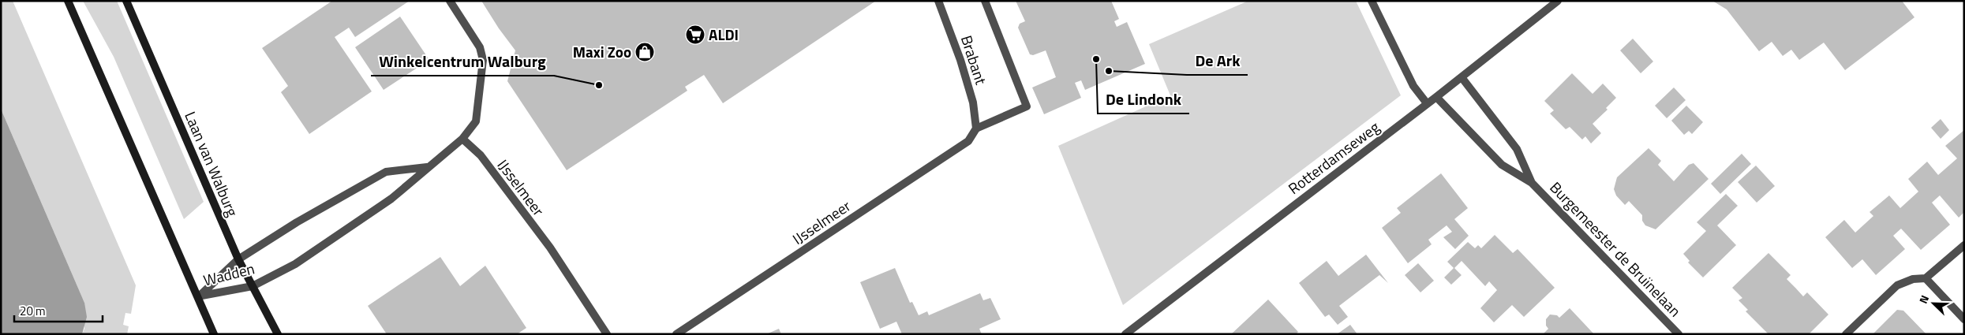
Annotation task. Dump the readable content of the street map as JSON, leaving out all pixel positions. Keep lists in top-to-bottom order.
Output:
{
  "streets": {
    "main road": ["Laan van Walburg"],
    "street": [
      "Brabant",
      "Rotterdamseweg",
      "IJsselmeer",
      "Burgemeester de Bruïnelaan",
      "Wadden"
    ]
  },
  "crossings": [
    ["Brabant", "IJsselmeer"],
    ["Rotterdamseweg", "Burgemeester de Bruïnelaan"],
    ["Laan van Walburg", "Wadden"],
    ["IJsselmeer", "Wadden"]
  ],
  "places": {
    "supermarket": ["ALDI"],
    "shop": ["Maxi Zoo"],
    "other": ["De Lindonk", "De Ark", "Winkelcentrum Walburg"]
  },
  "scale_bar": "20 m",
  "north": "top left"
}
